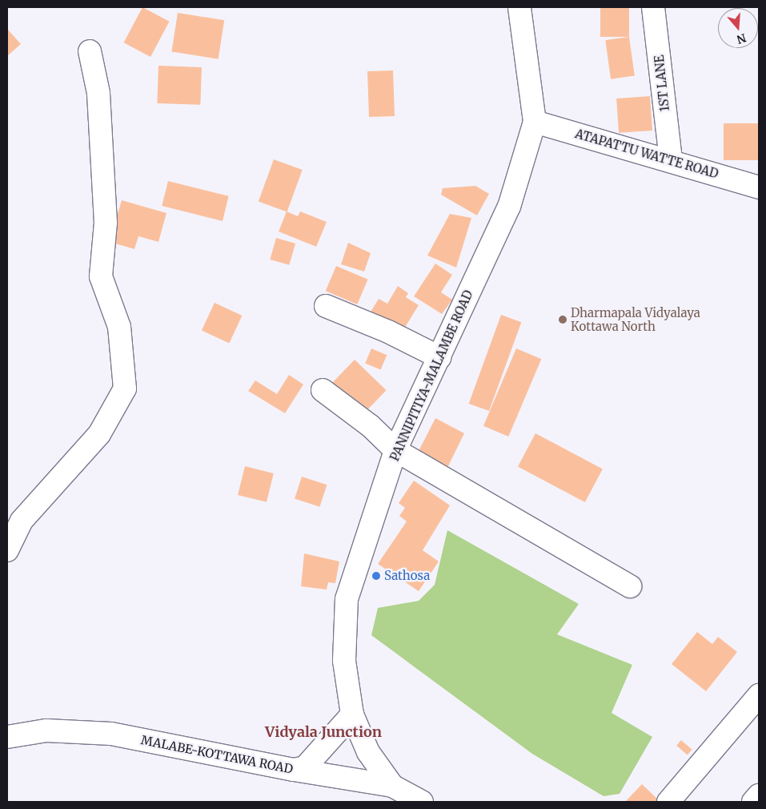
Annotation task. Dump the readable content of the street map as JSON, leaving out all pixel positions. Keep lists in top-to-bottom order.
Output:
{
  "streets": {
    "street": [
      "1ST LANE",
      "ATAPATTU WATTE ROAD",
      "PANNIPITIYA-MALAMBE ROAD",
      "MALABE-KOTTAWA ROAD"
    ]
  },
  "crossings": [
    ["1ST LANE", "ATAPATTU WATTE ROAD"],
    ["ATAPATTU WATTE ROAD", "PANNIPITIYA-MALAMBE ROAD"],
    ["PANNIPITIYA-MALAMBE ROAD", "MALABE-KOTTAWA ROAD"]
  ],
  "districts": ["Vidyala Junction"],
  "places": ["Dharmapala Vidyalaya Kottawa North", "Sathosa"],
  "north": "bottom"
}
